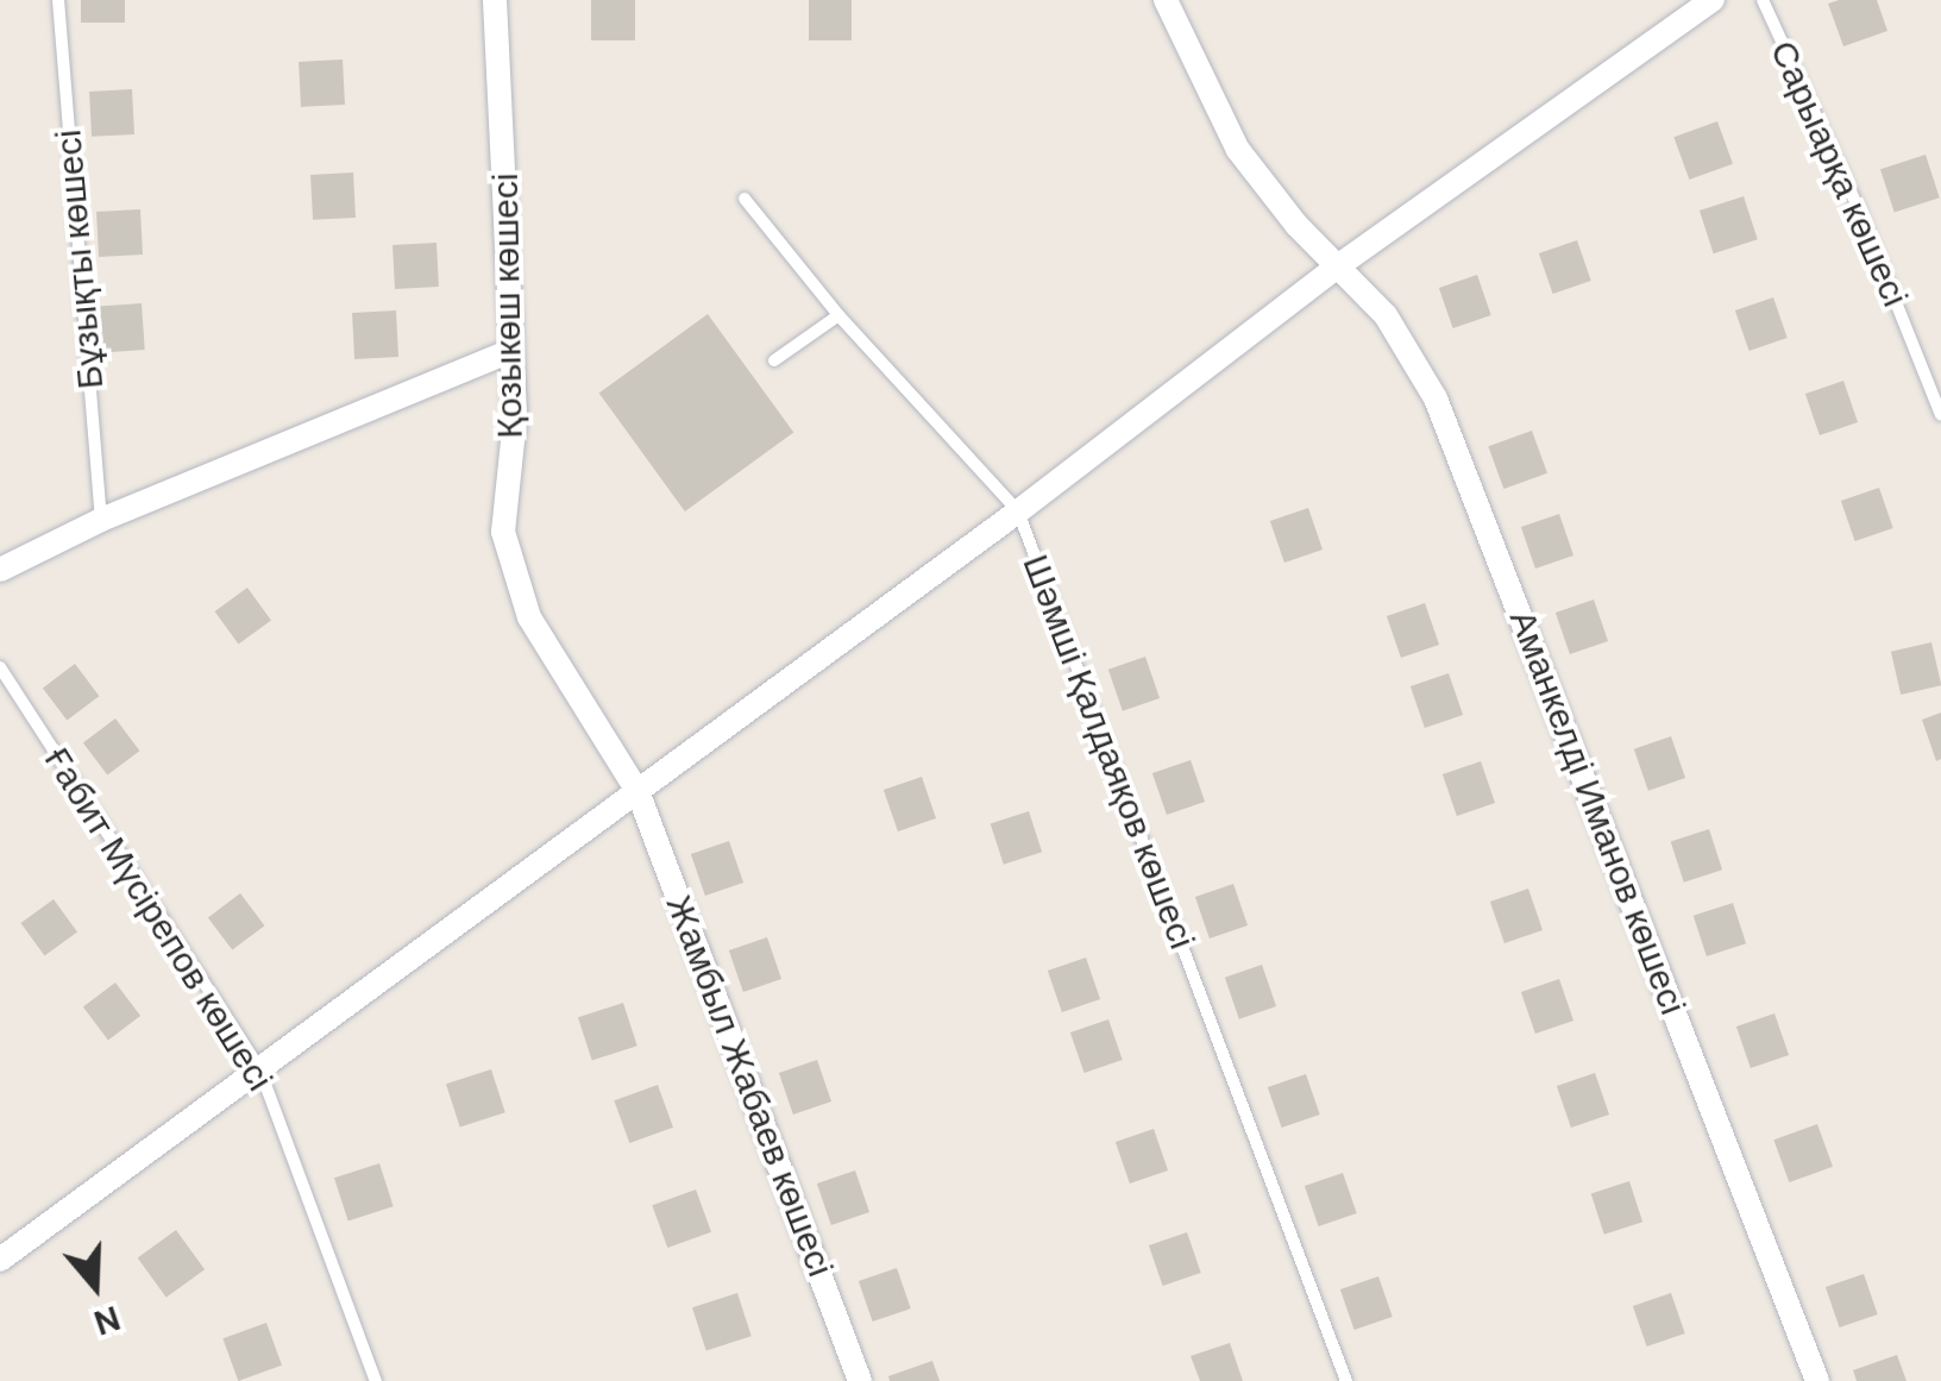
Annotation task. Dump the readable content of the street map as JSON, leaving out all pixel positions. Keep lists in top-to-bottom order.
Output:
{
  "streets": {
    "street": ["Қозыкөш көшесі", "Аманкелді Иманов көшесі", "Жамбыл Жабаев көшесі"],
    "lane": [
      "Сарыарқа көшесі",
      "Бұзықты көшесі",
      "Шәмші Қалдаяқов көшесі",
      "Ғабит Мүсірепов көшесі"
    ]
  },
  "crossings": [
    ["Қозыкөш көшесі", "Жамбыл Жабаев көшесі"]
  ],
  "north": "bottom"
}
